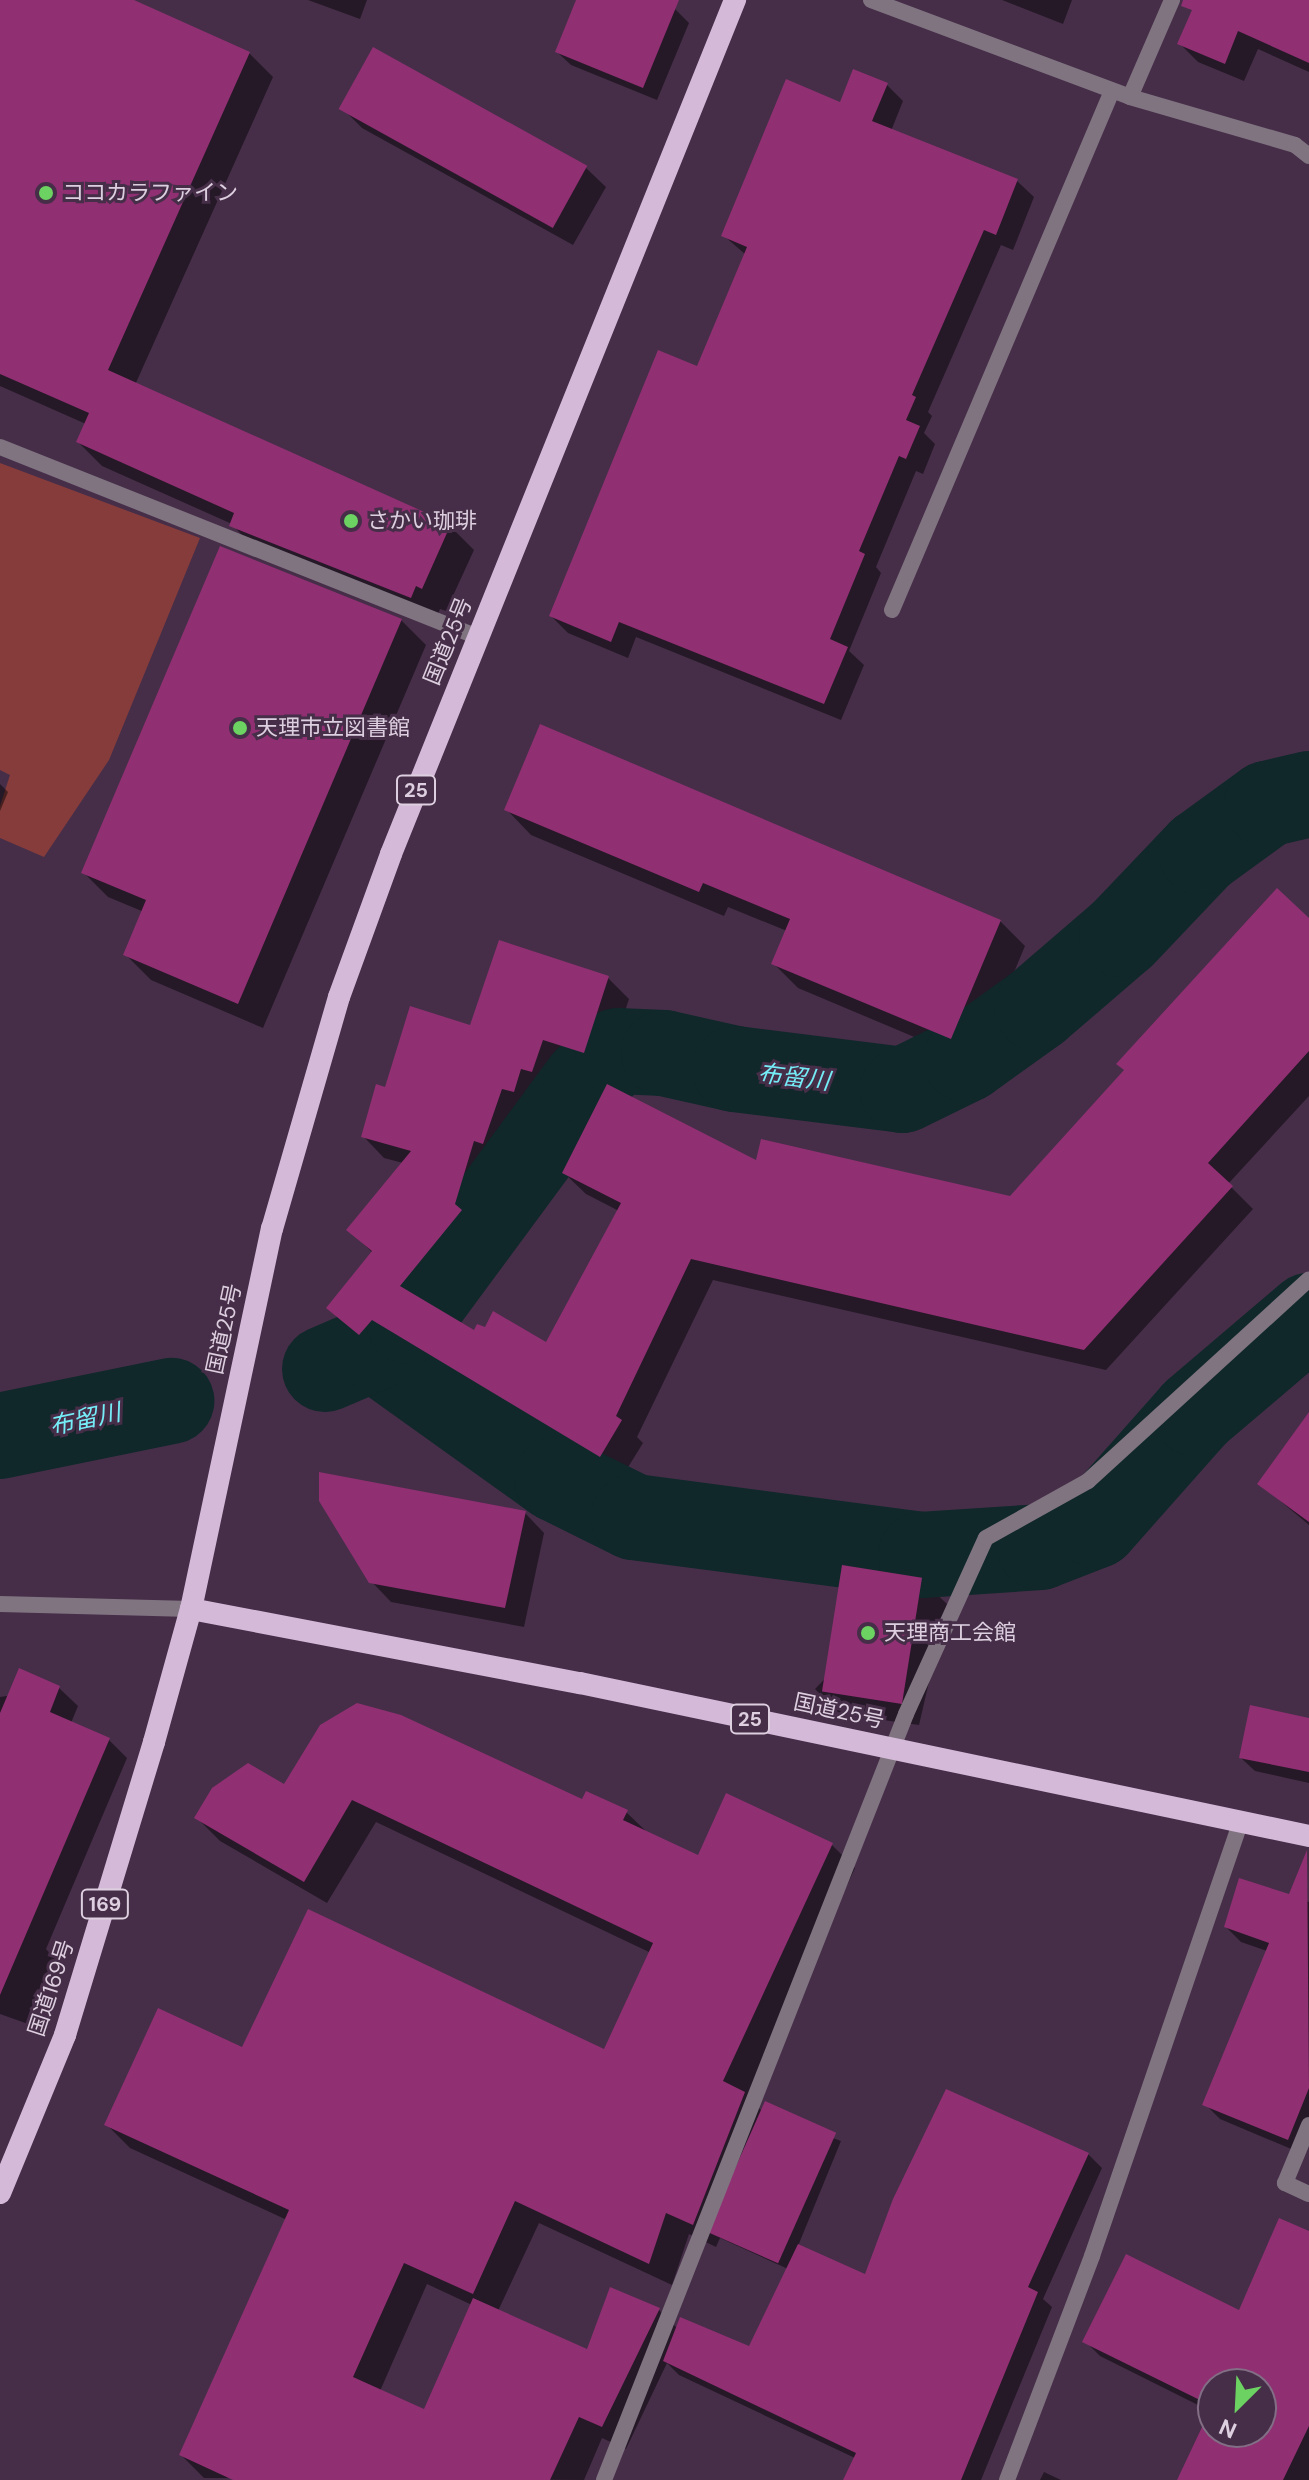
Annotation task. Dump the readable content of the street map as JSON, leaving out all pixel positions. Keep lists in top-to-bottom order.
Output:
{
  "streets": {
    "highway": [
      "国道25号",
      "25",
      "169",
      "国道169号"
    ]
  },
  "crossings": [
    ["国道25号", "国道169号"]
  ],
  "water": ["布留川"],
  "places": [
    "ココカラファイン",
    "さかい珈琲",
    "天理市立図書館",
    "天理商工会館"
  ],
  "north": "bottom left"
}
